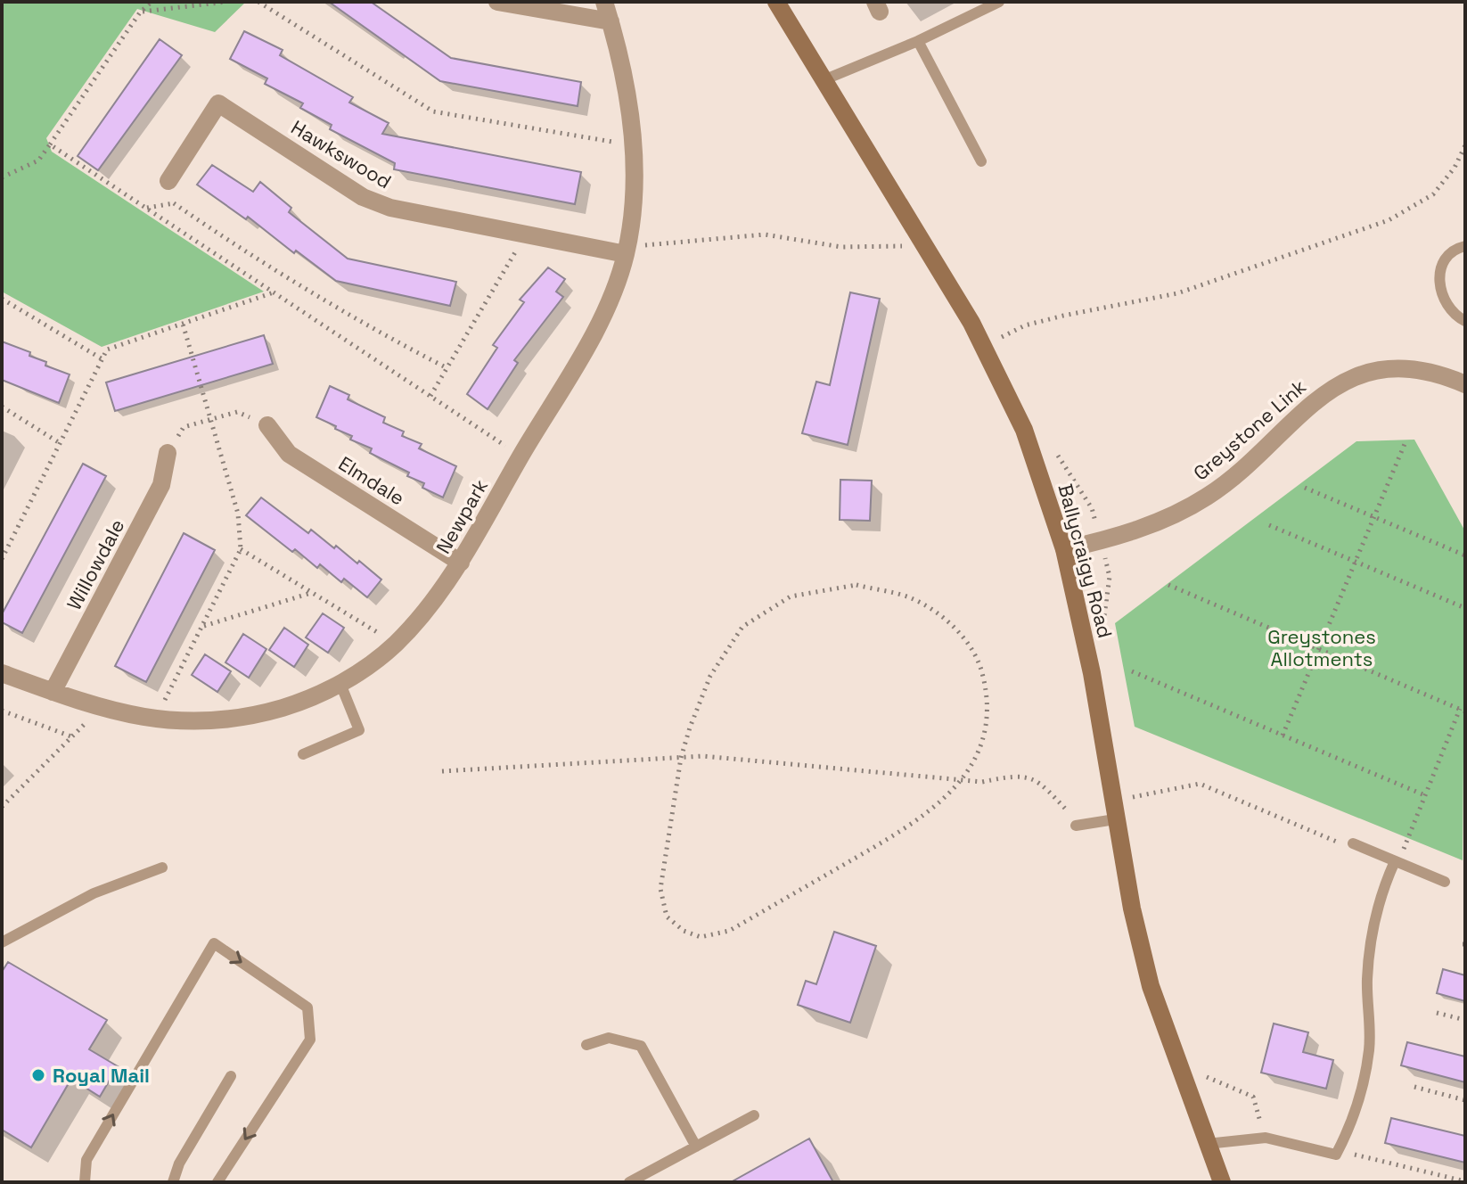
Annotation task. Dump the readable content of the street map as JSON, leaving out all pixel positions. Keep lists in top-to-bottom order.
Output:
{
  "streets": {
    "main road": ["Ballycraigy Road"],
    "street": [
      "Hawkswood",
      "Greystone Link",
      "Elmdale",
      "Newpark",
      "Willowdale"
    ]
  },
  "crossings": [
    ["Hawkswood", "Newpark"],
    ["Greystone Link", "Ballycraigy Road"],
    ["Elmdale", "Newpark"],
    ["Newpark", "Willowdale"]
  ],
  "parks": ["Greystones Allotments"],
  "places": ["Royal Mail"]
}
